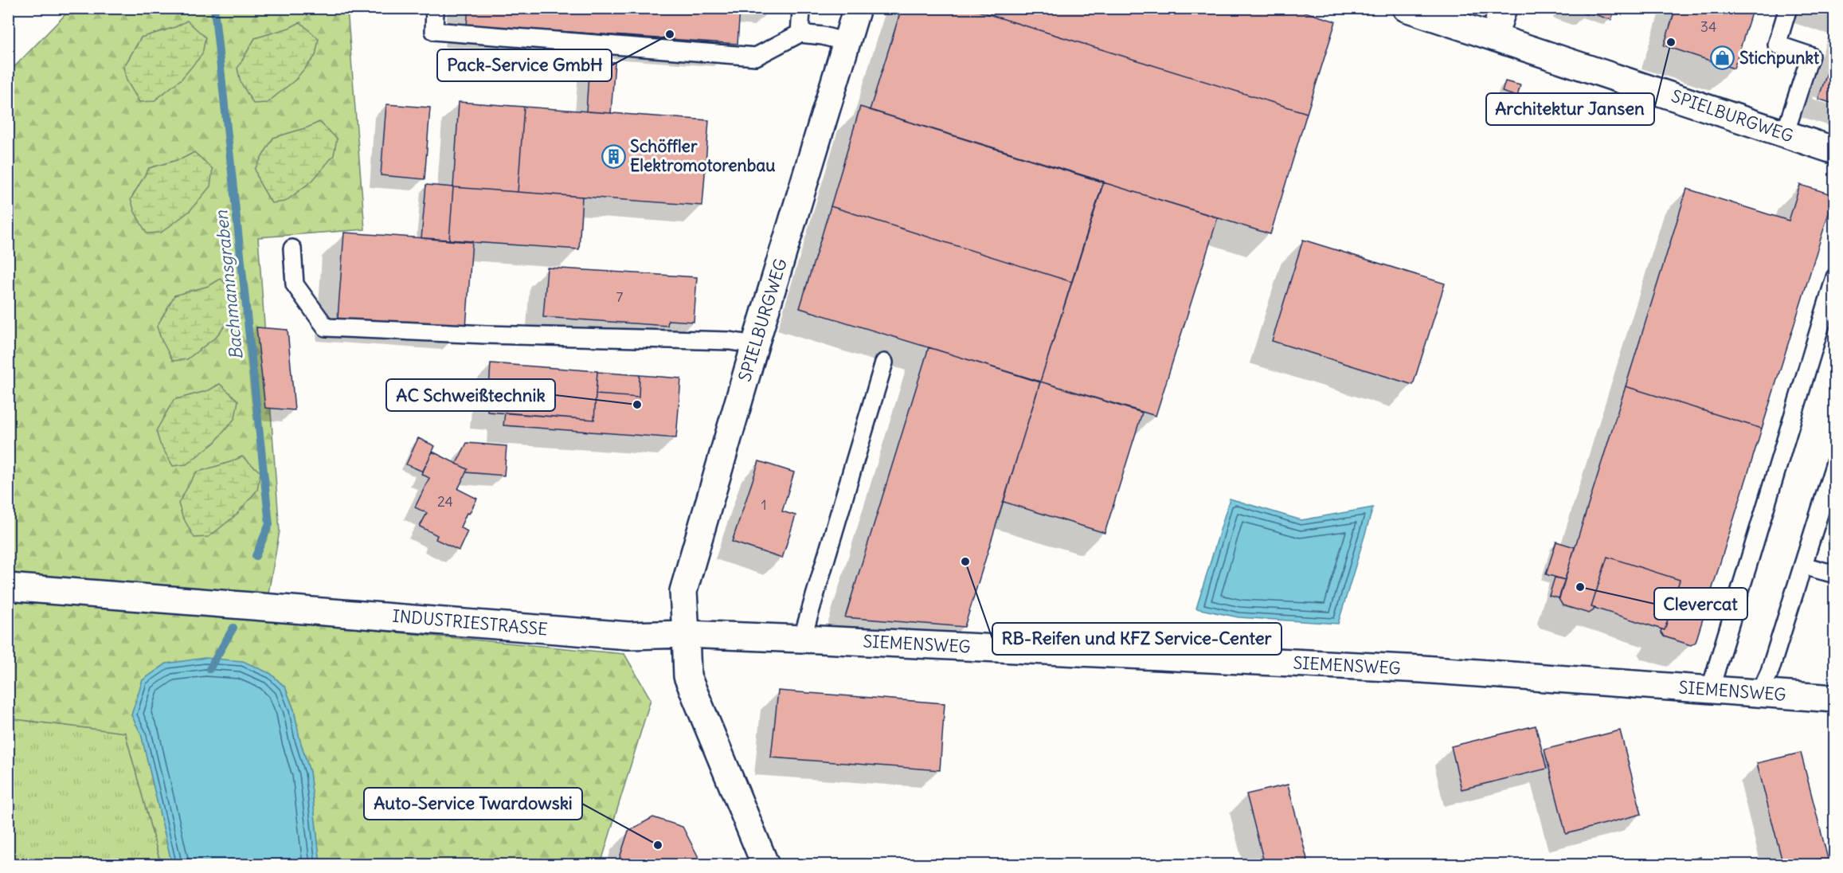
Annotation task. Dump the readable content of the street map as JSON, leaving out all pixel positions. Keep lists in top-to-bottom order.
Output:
{
  "streets": {
    "street": ["SPIELBURGWEG", "INDUSTRIESTRASSE", "SIEMENSWEG"]
  },
  "crossings": [
    ["SPIELBURGWEG", "INDUSTRIESTRASSE"],
    ["SPIELBURGWEG", "SIEMENSWEG"],
    ["INDUSTRIESTRASSE", "SIEMENSWEG"]
  ],
  "water": ["Bachmannsgraben"],
  "places": {
    "other": [
      "Pack-Service GmbH",
      "Architektur Jansen",
      "AC Schweißtechnik",
      "RB-Reifen und KFZ Service-Center",
      "Clevercat",
      "Auto-Service Twardowski"
    ],
    "shop": ["Stichpunkt"],
    "building": ["Schöffler Elektromotorenbau"]
  },
  "house_numbers": [
    "34",
    "7",
    "24",
    "1"
  ]
}
